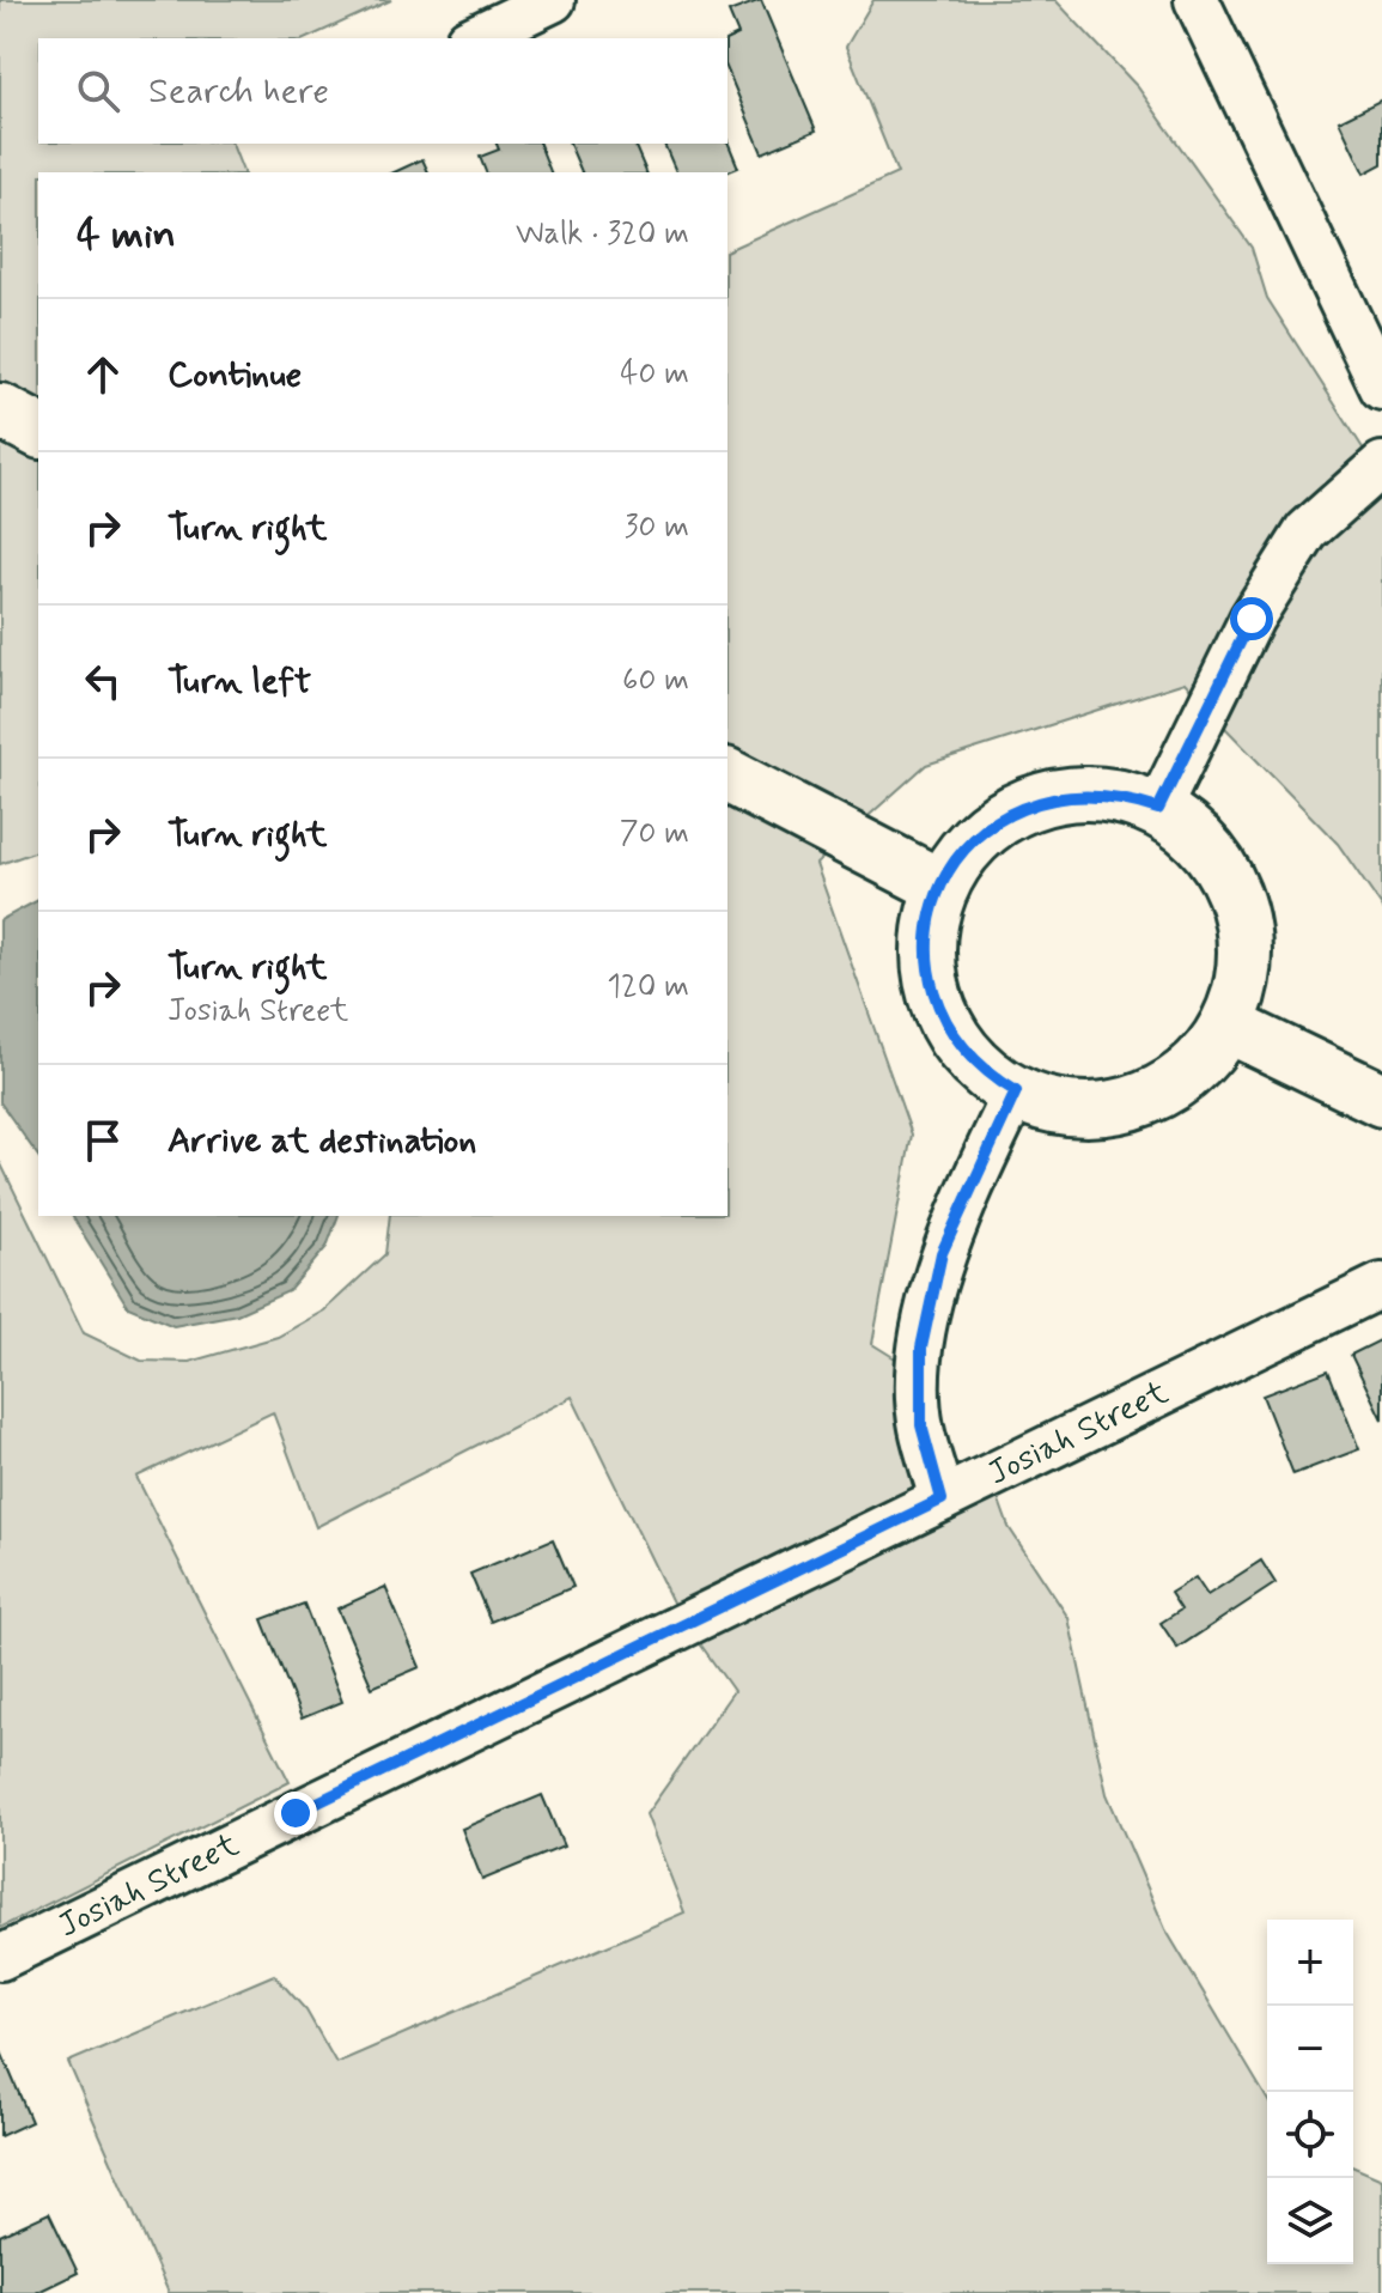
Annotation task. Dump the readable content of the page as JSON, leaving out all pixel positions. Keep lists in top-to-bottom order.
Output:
{
  "streets": {
    "street": ["Josiah Street"]
  },
  "page": {
    "search": "Search here",
    "heading": ["4 min", "Walk · 320 m"],
    "list": [
      ["Continue", "40 m"],
      ["Turn right", "30 m"],
      ["Turn left", "60 m"],
      ["Turn right", "70 m"],
      ["Turn right", "Josiah Street", "120 m"],
      "Arrive at destination"
    ],
    "map_buttons": ["+", "−"]
  }
}
